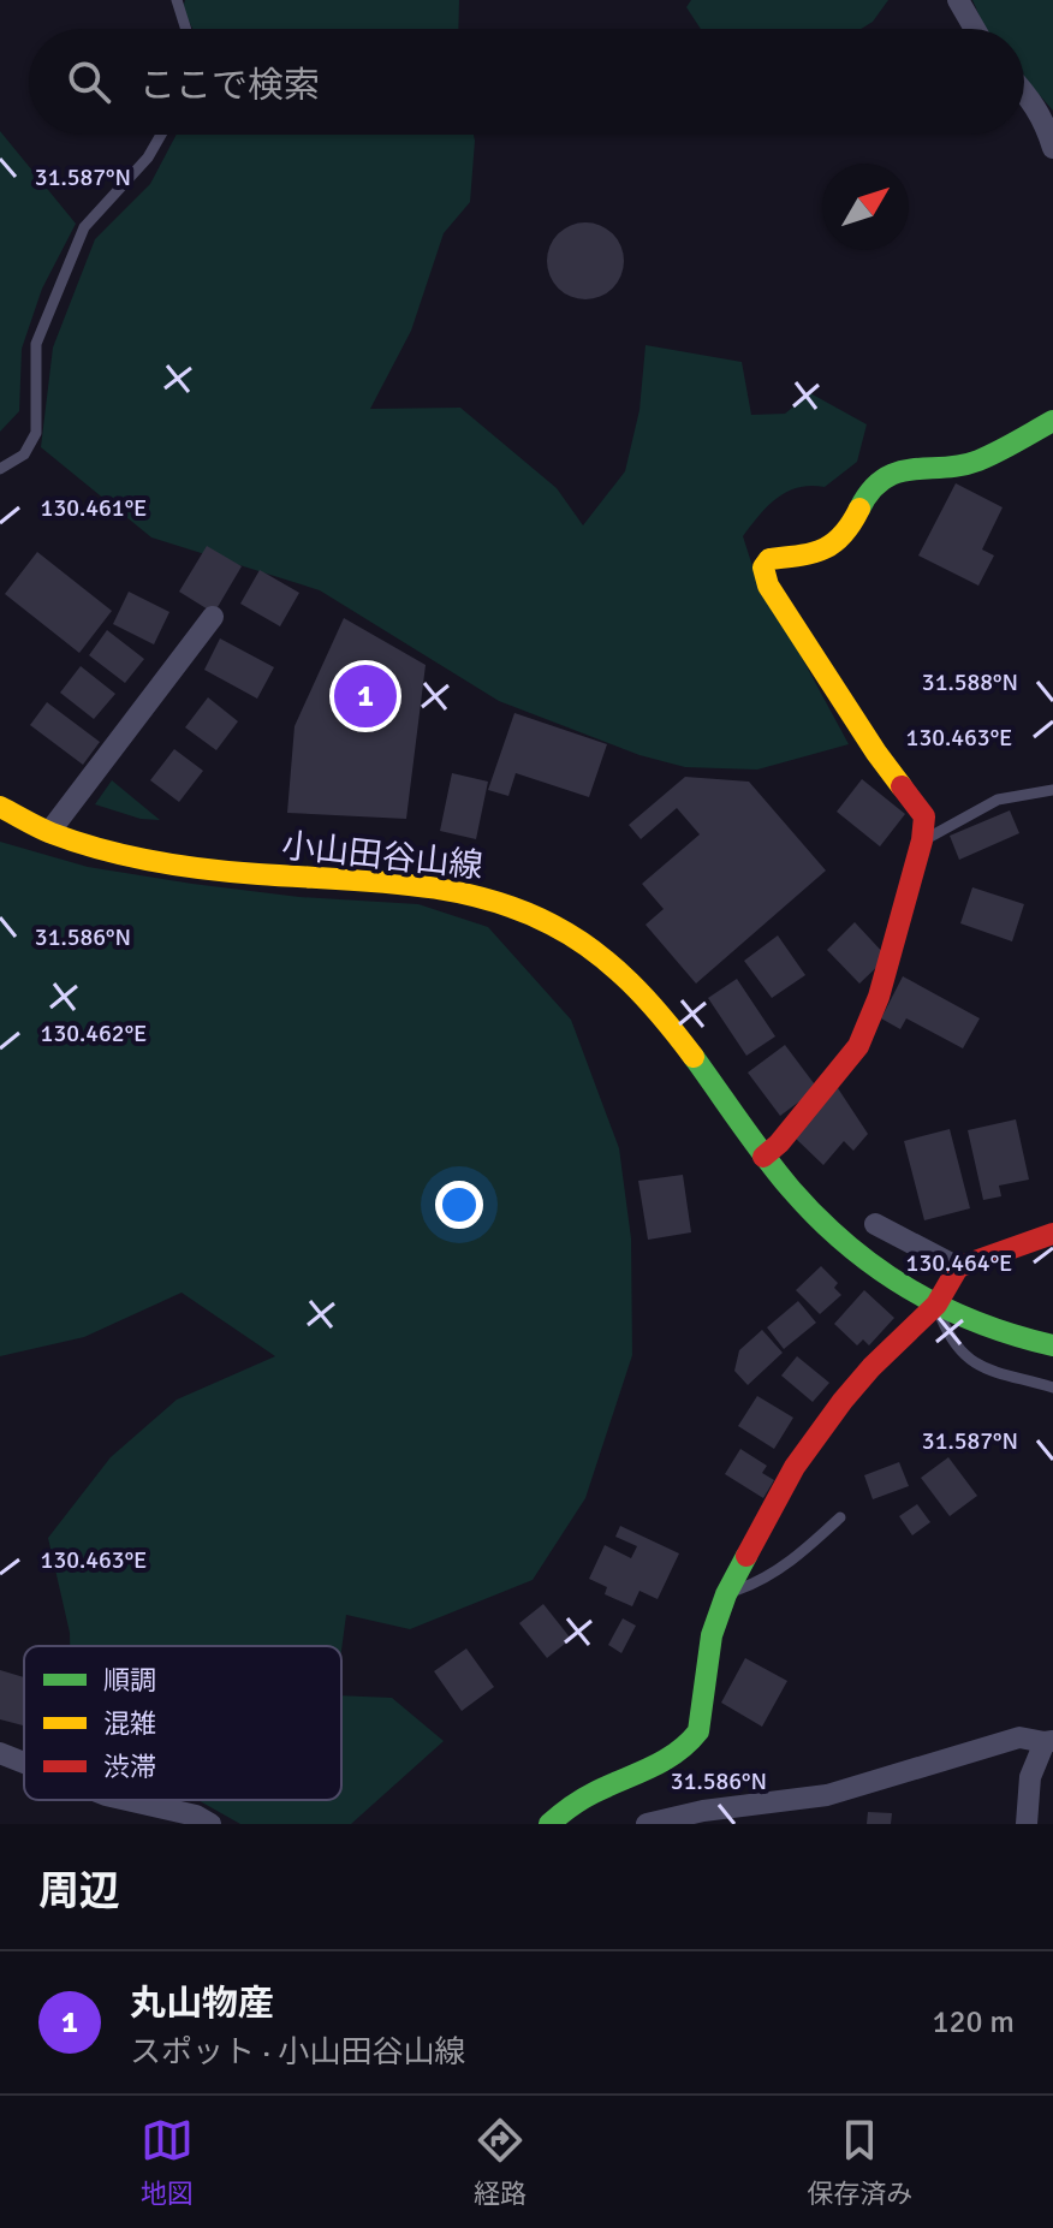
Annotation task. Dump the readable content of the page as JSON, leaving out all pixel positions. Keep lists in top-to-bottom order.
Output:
{
  "streets": {
    "street": ["小山田谷山線"]
  },
  "legend": ["順調", "混雑", "渋滞"],
  "north": "top right",
  "page": {
    "search": "ここで検索",
    "pins": "1",
    "heading": "周辺",
    "list": [
      {
        "mark": "1",
        "name": "丸山物産",
        "note": "スポット · 小山田谷山線",
        "value": "120 m"
      }
    ],
    "nav": ["地図", "経路", "保存済み"]
  },
  "coordinates": [
    "31.587°N",
    "130.461°E",
    "31.588°N",
    "130.463°E",
    "31.586°N",
    "130.462°E",
    "130.464°E"
  ]
}
